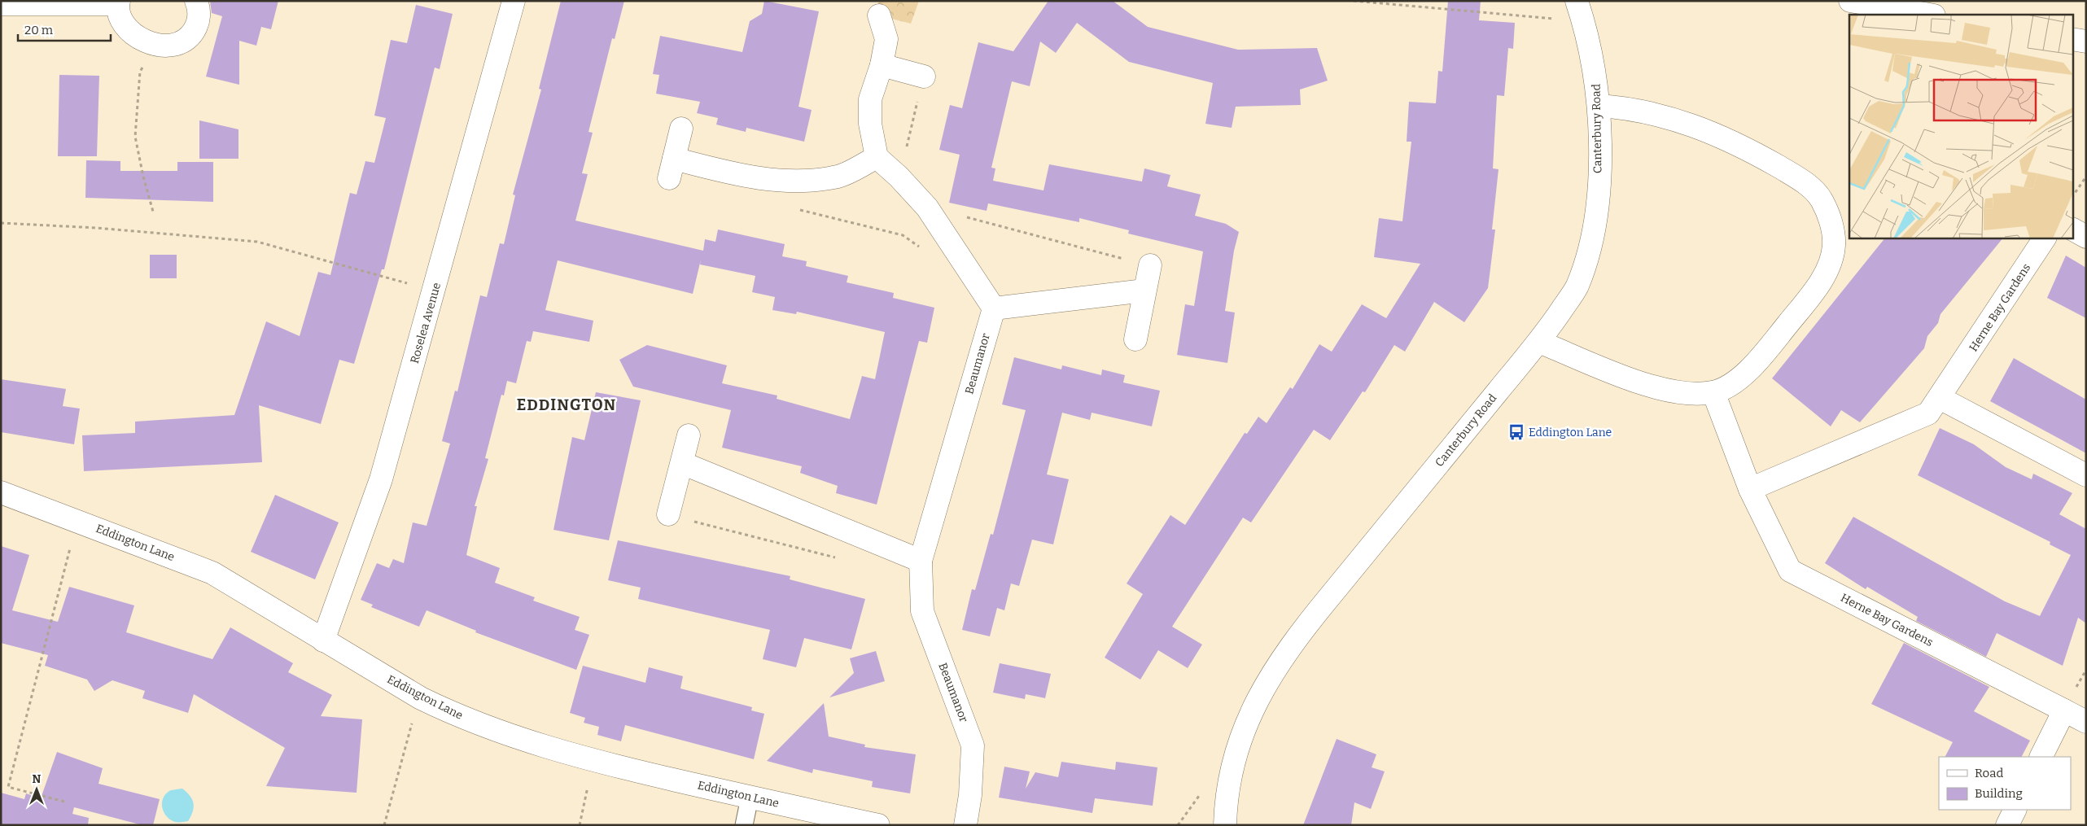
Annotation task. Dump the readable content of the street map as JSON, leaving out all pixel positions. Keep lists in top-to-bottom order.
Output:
{
  "streets": {
    "street": [
      "Canterbury Road",
      "Herne Bay Gardens",
      "Roselea Avenue",
      "Beaumanor",
      "Eddington Lane"
    ]
  },
  "crossings": [
    ["Roselea Avenue", "Eddington Lane"]
  ],
  "districts": ["EDDINGTON"],
  "places": {
    "bus stop": ["Eddington Lane"]
  },
  "legend": ["Road", "Building"],
  "scale_bar": "20 m",
  "north": "top"
}
